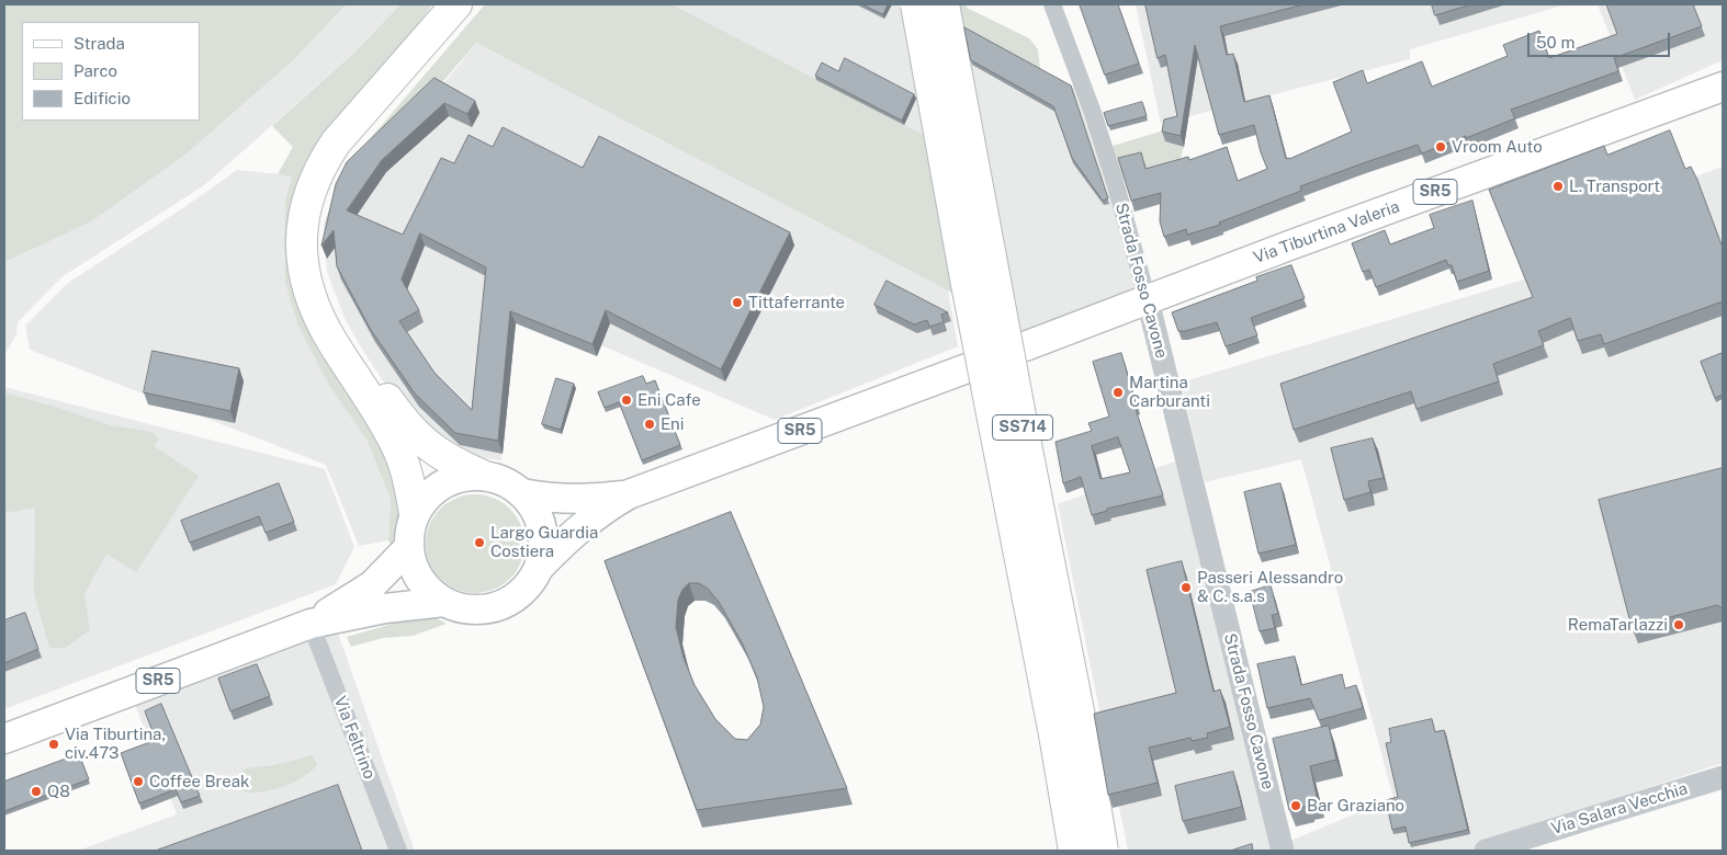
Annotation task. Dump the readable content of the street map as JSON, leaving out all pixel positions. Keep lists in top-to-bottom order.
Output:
{
  "streets": {
    "highway": ["SS714"],
    "main road": ["SR5", "Via Tiburtina Valeria"],
    "street": ["Strada Fosso Cavone", "Via Feltrino", "Via Salara Vecchia"]
  },
  "crossings": [
    ["SR5", "Via Feltrino"],
    ["Via Tiburtina Valeria", "Strada Fosso Cavone"]
  ],
  "places": [
    "Vroom Auto",
    "L. Transport",
    "Tittaferrante",
    "Martina Carburanti",
    "Eni Cafe",
    "Eni",
    "Largo Guardia Costiera",
    "Passeri Alessandro & C. s.a.s",
    "RemaTarlazzi",
    "Via Tiburtina, civ.473",
    "Coffee Break",
    "Q8",
    "Bar Graziano"
  ],
  "legend": ["Strada", "Parco", "Edificio"],
  "scale_bar": "50 m"
}
